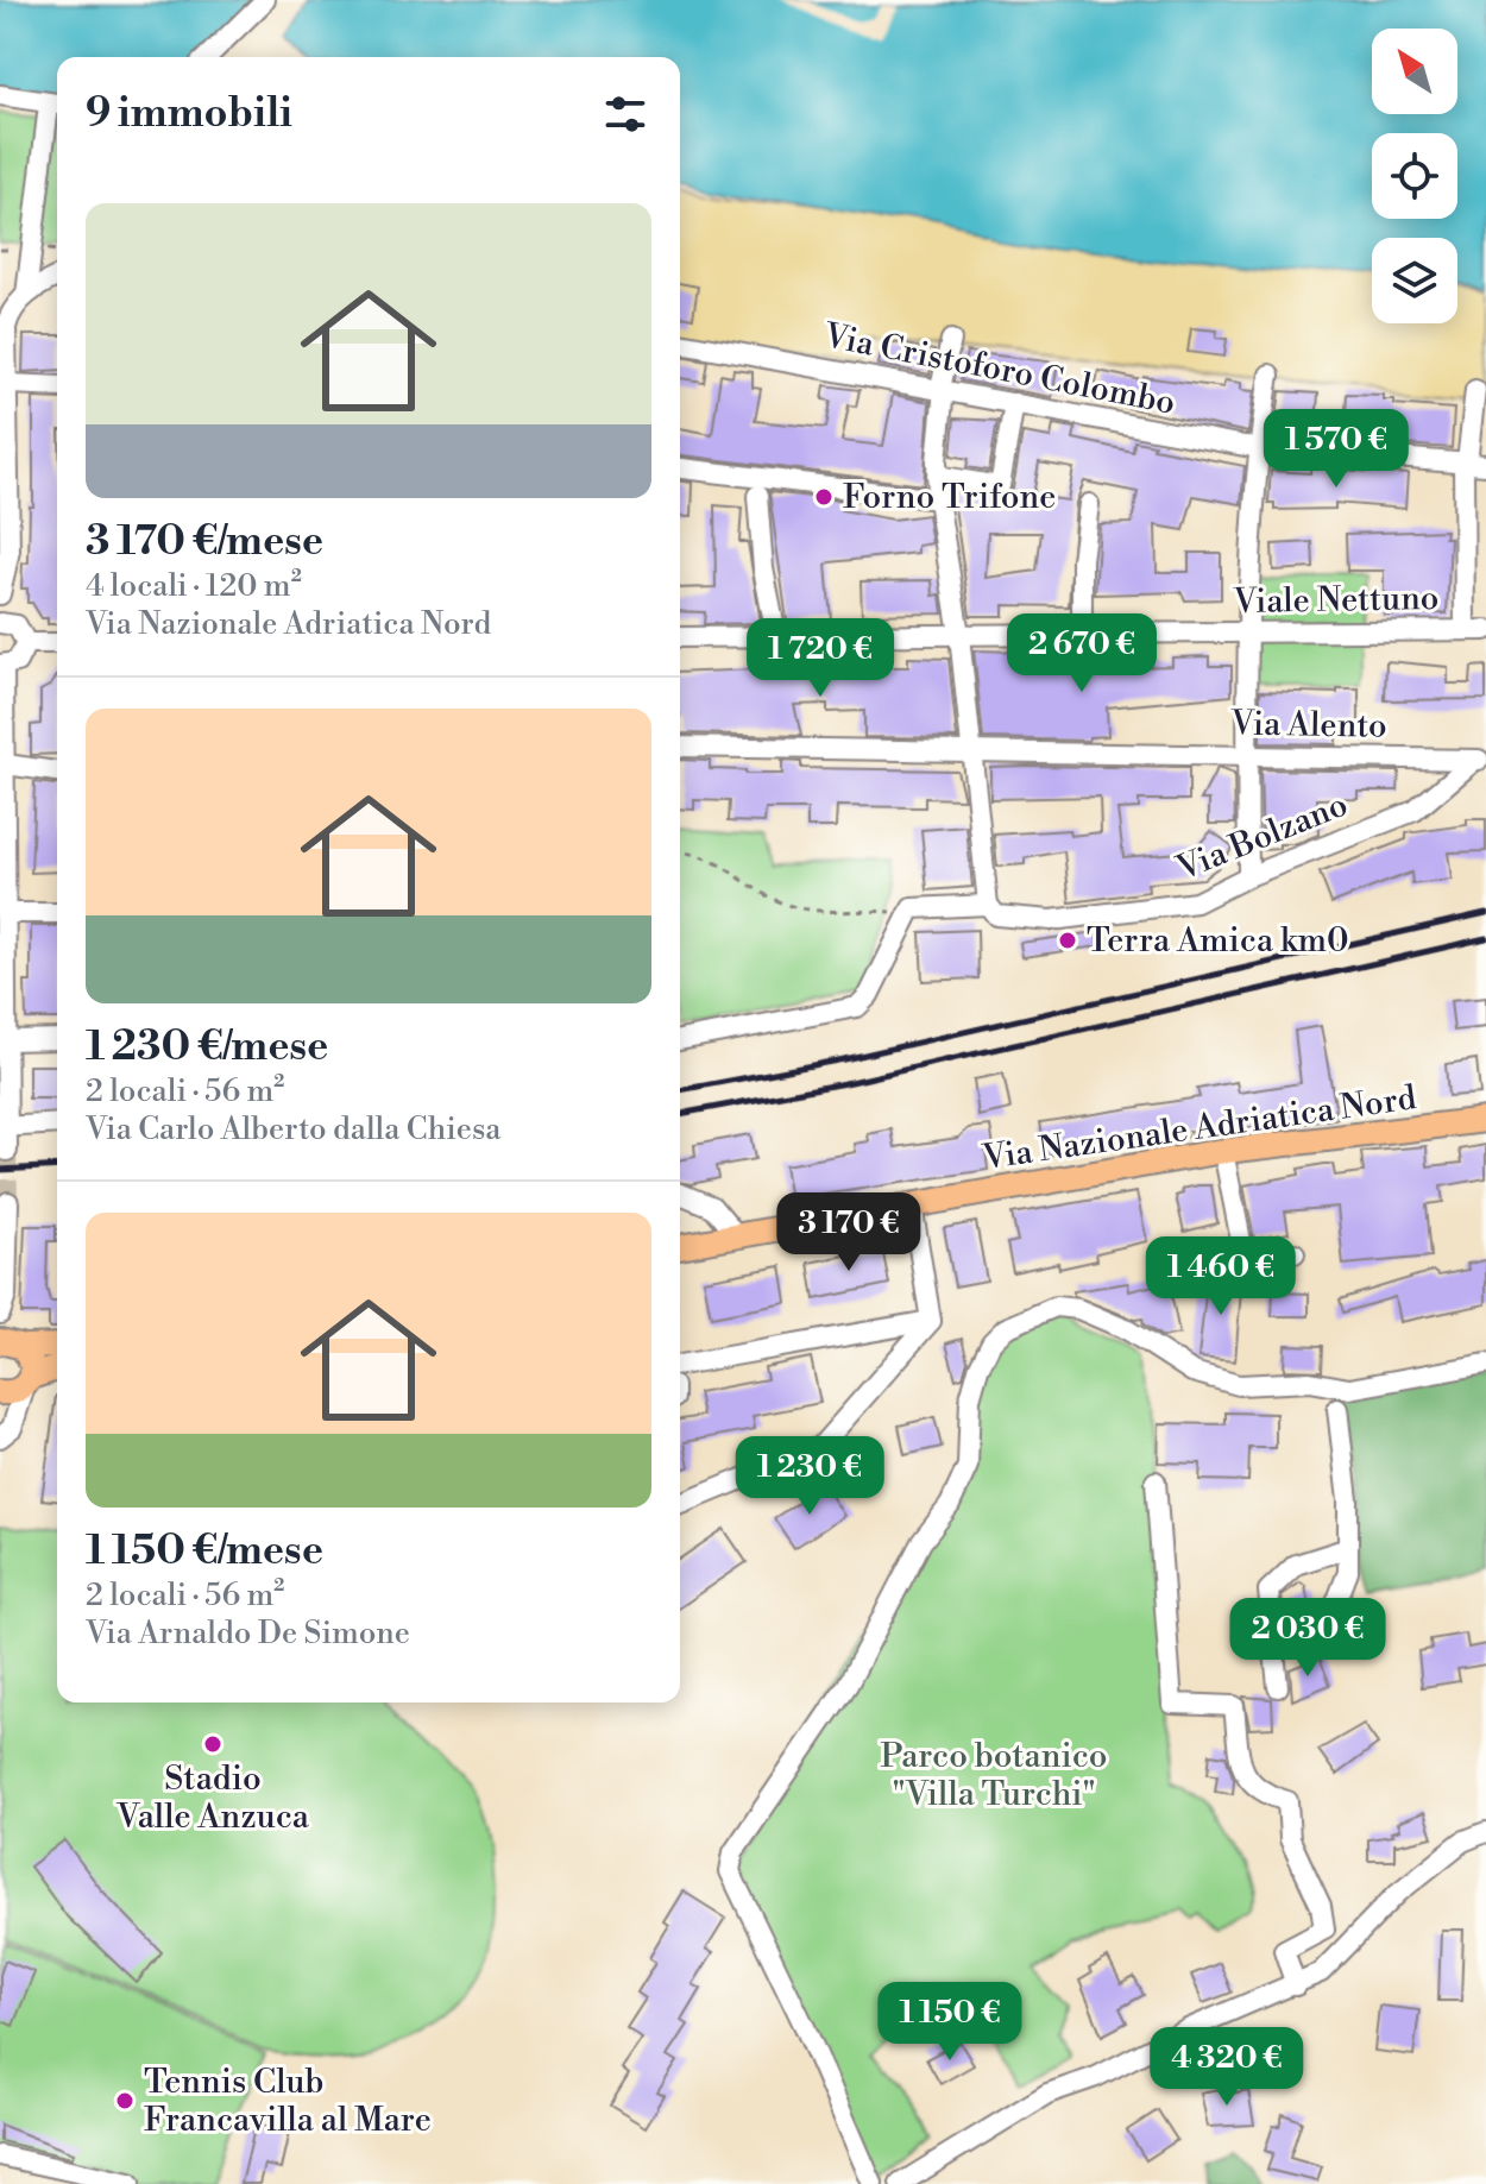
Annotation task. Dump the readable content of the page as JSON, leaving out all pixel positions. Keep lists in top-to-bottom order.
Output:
{
  "streets": {
    "main road": ["Via Nazionale Adriatica Nord"],
    "street": [
      "Via Cristoforo Colombo",
      "Viale Nettuno",
      "Via Alento",
      "Via Bolzano"
    ]
  },
  "crossings": [
    ["Via Alento", "Via Bolzano"]
  ],
  "parks": ["Parco botanico \"Villa Turchi\""],
  "places": [
    "Forno Trifone",
    "Terra Amica km0",
    "Stadio Valle Anzuca",
    "Tennis Club Francavilla al Mare"
  ],
  "north": "top left",
  "page": {
    "heading": "9 immobili",
    "list": [
      {
        "name": "3 170 €/mese",
        "note": "4 locali · 120 m² · Via Nazionale Adriatica Nord"
      },
      {
        "name": "1 230 €/mese",
        "note": "2 locali · 56 m² · Via Carlo Alberto dalla Chiesa"
      },
      {
        "name": "1 150 €/mese",
        "note": "2 locali · 56 m² · Via Arnaldo De Simone"
      }
    ],
    "price": [
      "1 570 €",
      "2 670 €",
      "1 720 €",
      "3 170 €",
      "1 460 €",
      "1 230 €",
      "2 030 €",
      "1 150 €",
      "4 320 €"
    ]
  }
}
